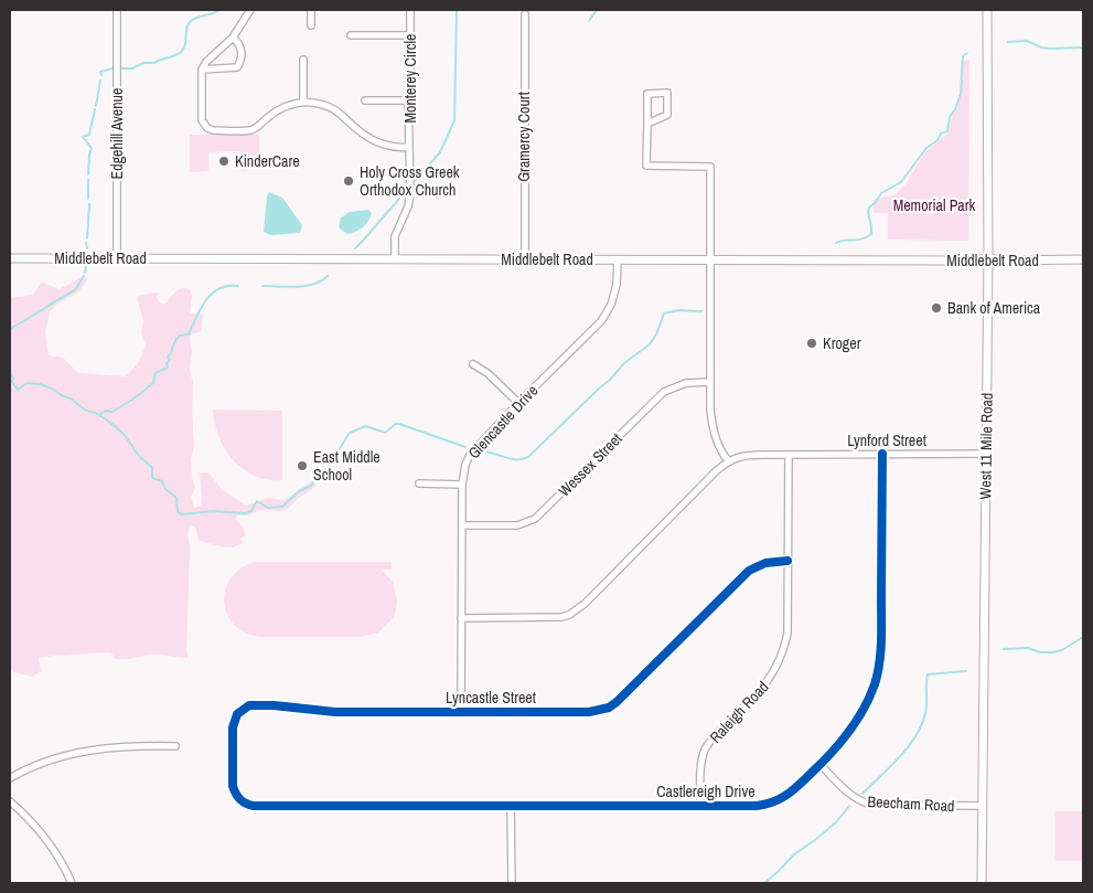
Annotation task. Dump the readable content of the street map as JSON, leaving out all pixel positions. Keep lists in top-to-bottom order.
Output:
{
  "streets": {
    "street": [
      "Monterey Circle",
      "Edgehill Avenue",
      "Gramercy Court",
      "Middlebelt Road",
      "Glencastle Drive",
      "Lynford Street",
      "West 11 Mile Road",
      "Wessex Street",
      "Lyncastle Street",
      "Raleigh Road",
      "Castlereigh Drive",
      "Beecham Road"
    ]
  },
  "crossings": [
    ["Monterey Circle", "Middlebelt Road"],
    ["Edgehill Avenue", "Middlebelt Road"],
    ["Gramercy Court", "Middlebelt Road"],
    ["Middlebelt Road", "Glencastle Drive"],
    ["Middlebelt Road", "West 11 Mile Road"],
    ["Glencastle Drive", "Wessex Street"],
    ["Glencastle Drive", "Lyncastle Street"],
    ["Lynford Street", "West 11 Mile Road"],
    ["Lynford Street", "Raleigh Road"],
    ["Lynford Street", "Castlereigh Drive"],
    ["West 11 Mile Road", "Beecham Road"],
    ["Lyncastle Street", "Raleigh Road"],
    ["Lyncastle Street", "Castlereigh Drive"],
    ["Raleigh Road", "Castlereigh Drive"],
    ["Castlereigh Drive", "Beecham Road"]
  ],
  "parks": ["Memorial Park"],
  "places": [
    "KinderCare",
    "Holy Cross Greek Orthodox Church",
    "Bank of America",
    "Kroger",
    "East Middle School"
  ]
}
